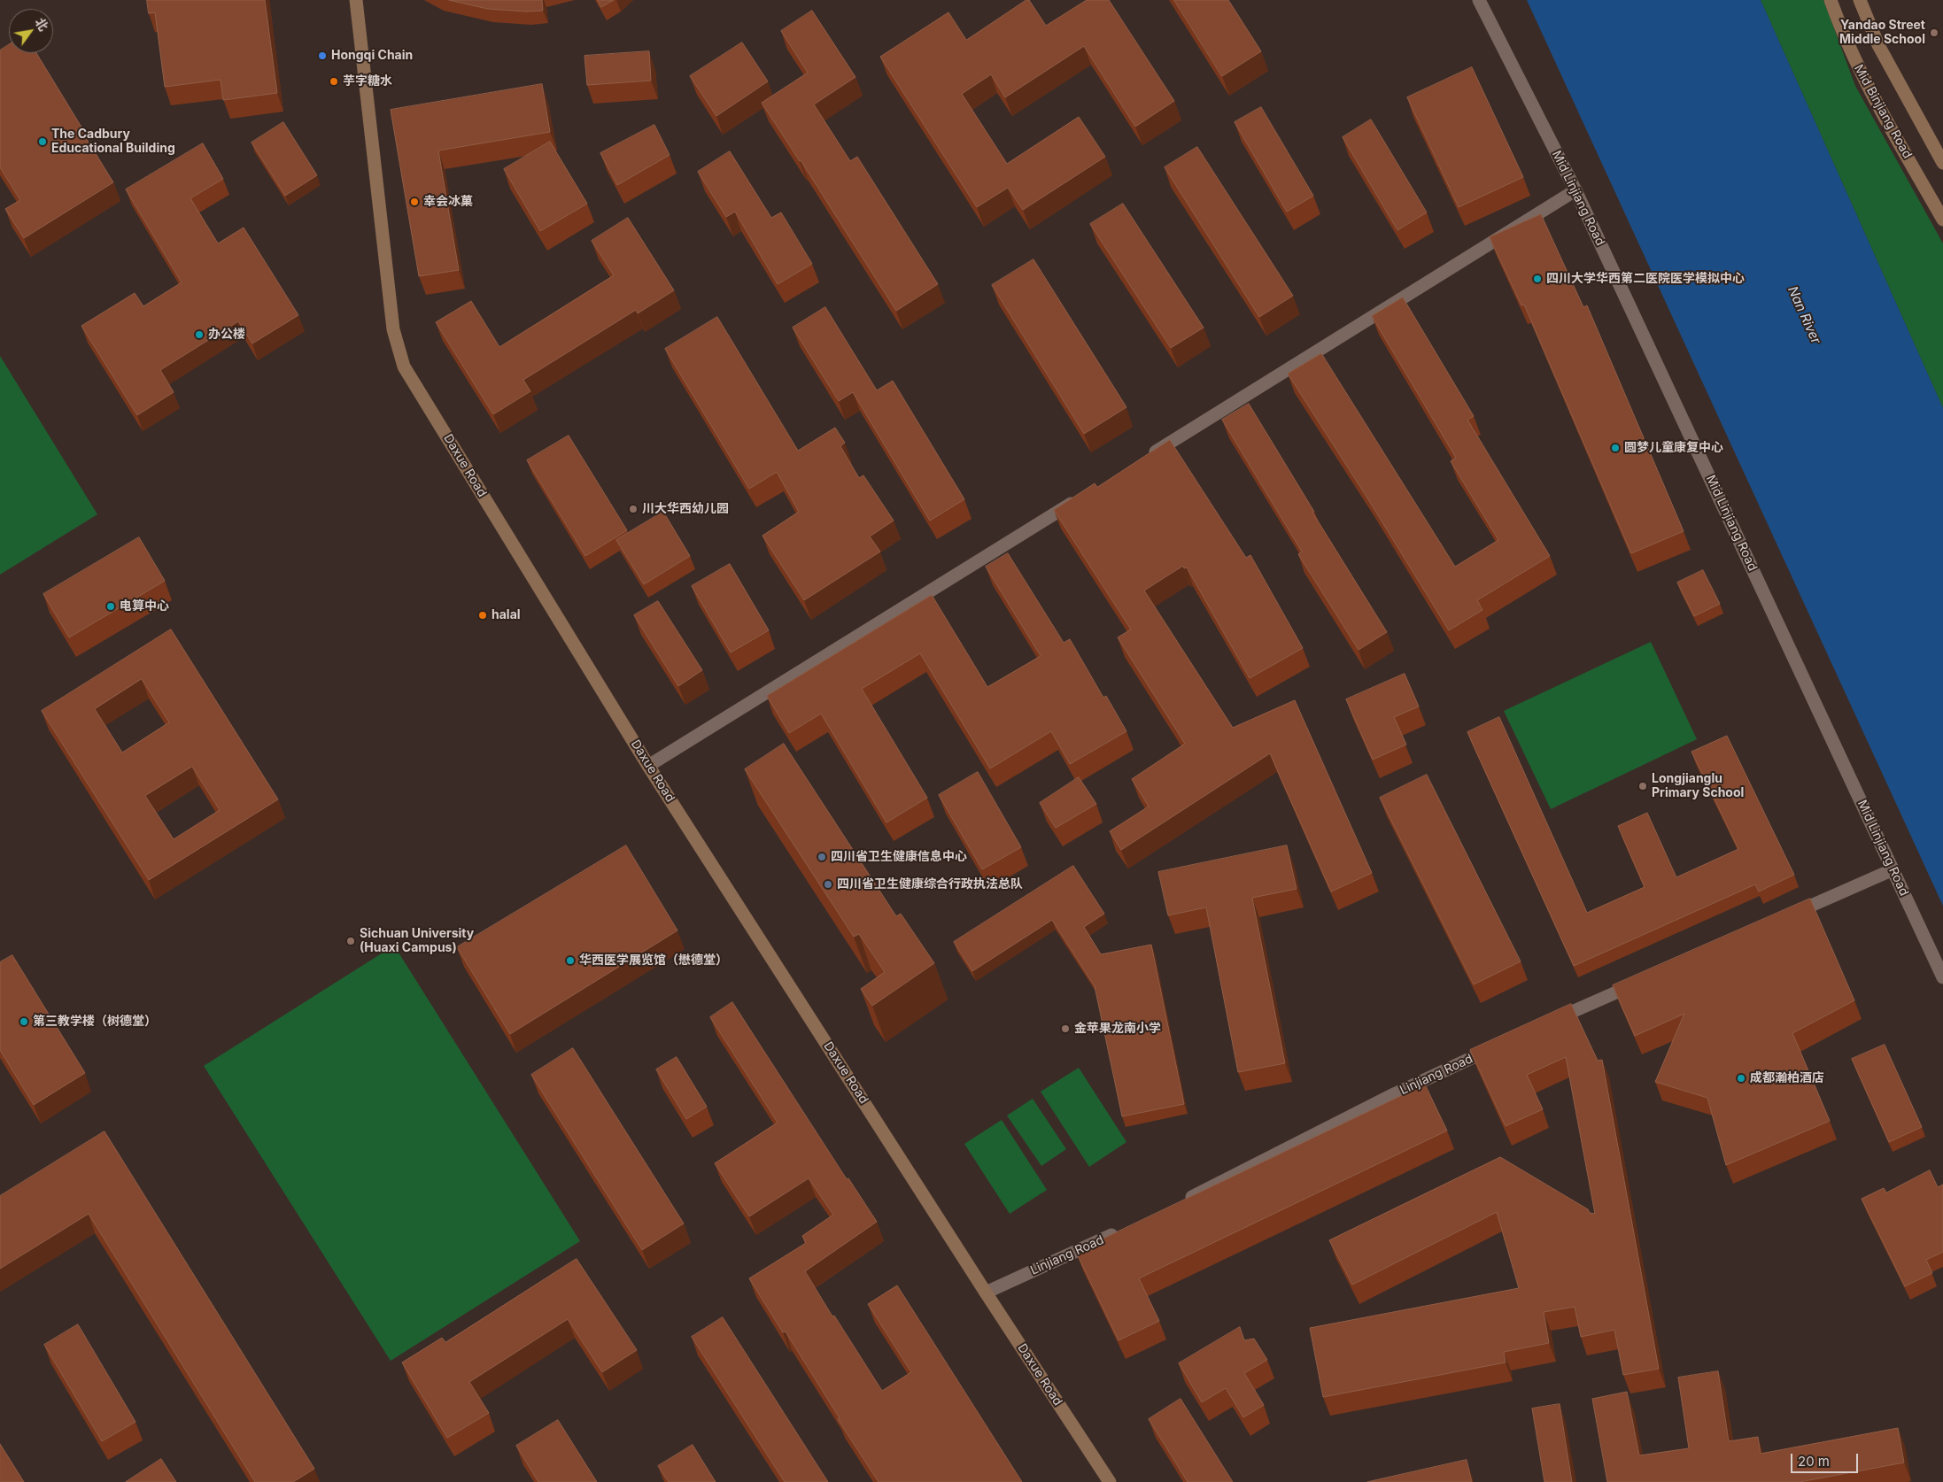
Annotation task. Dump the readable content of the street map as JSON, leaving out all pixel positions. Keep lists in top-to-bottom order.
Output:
{
  "streets": {
    "street": [
      "Mid Binjiang Road",
      "Mid Linjiang Road",
      "Daxue Road",
      "Linjiang Road"
    ]
  },
  "crossings": [
    ["Daxue Road", "Linjiang Road"]
  ],
  "water": ["Nan River"],
  "places": [
    "Yandao Street Middle School",
    "Hongqi Chain",
    "芋字糖水",
    "The Cadbury Educational Building",
    "幸会冰菓",
    "四川大学华西第二医院医学模拟中心",
    "办公楼",
    "圆梦儿童康复中心",
    "川大华西幼儿园",
    "电算中心",
    "halal",
    "Longjianglu Primary School",
    "四川省卫生健康信息中心",
    "四川省卫生健康综合行政执法总队",
    "Sichuan University (Huaxi Campus)",
    "华西医学展览馆（懋德堂）",
    "第三教学楼（树德堂）",
    "金苹果龙南小学",
    "成都瀚柏酒店"
  ],
  "scale_bar": "20 m",
  "north": "top right"
}
